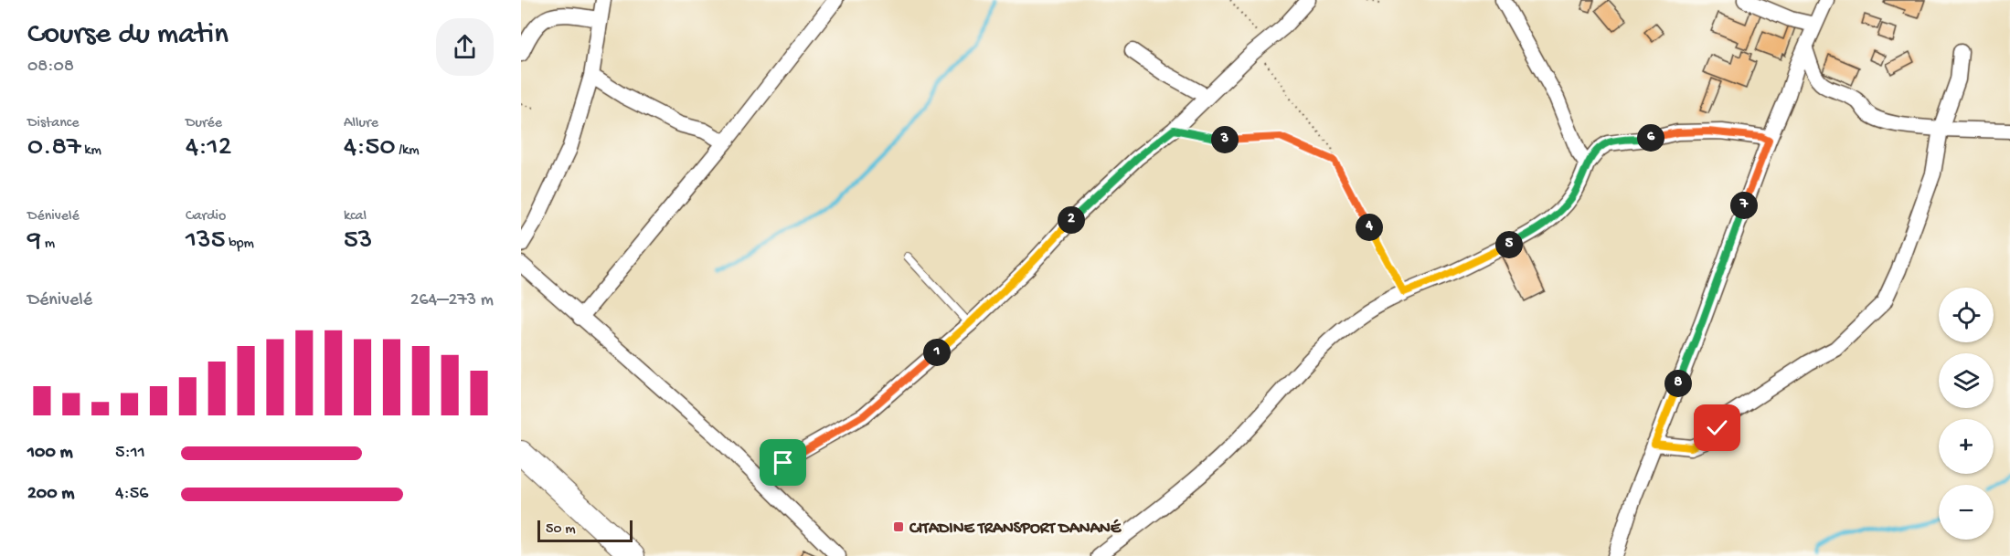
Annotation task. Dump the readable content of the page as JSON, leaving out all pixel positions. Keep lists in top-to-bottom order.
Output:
{
  "places": {
    "transit": ["CITADINE TRANSPORT DANANÉ"]
  },
  "scale_bar": "50 m",
  "page": {
    "heading": ["Course du matin", "08:08"],
    "stats": [
      ["Distance", "0.87 km"],
      ["Durée", "4:12"],
      ["Allure", "4:50 /km"],
      ["Dénivelé", "9 m"],
      ["Cardio", "135 bpm"],
      ["kcal", "53"]
    ],
    "pins": [
      "6",
      "3",
      "7",
      "2",
      "4",
      "5",
      "1",
      "8"
    ],
    "chart": ["Dénivelé", "264–273 m"],
    "map_buttons": ["+", "−"],
    "list": [
      {
        "name": "100 m",
        "note": "5:11"
      },
      {
        "name": "200 m",
        "note": "4:56"
      }
    ],
    "scale": "50 m"
  }
}
